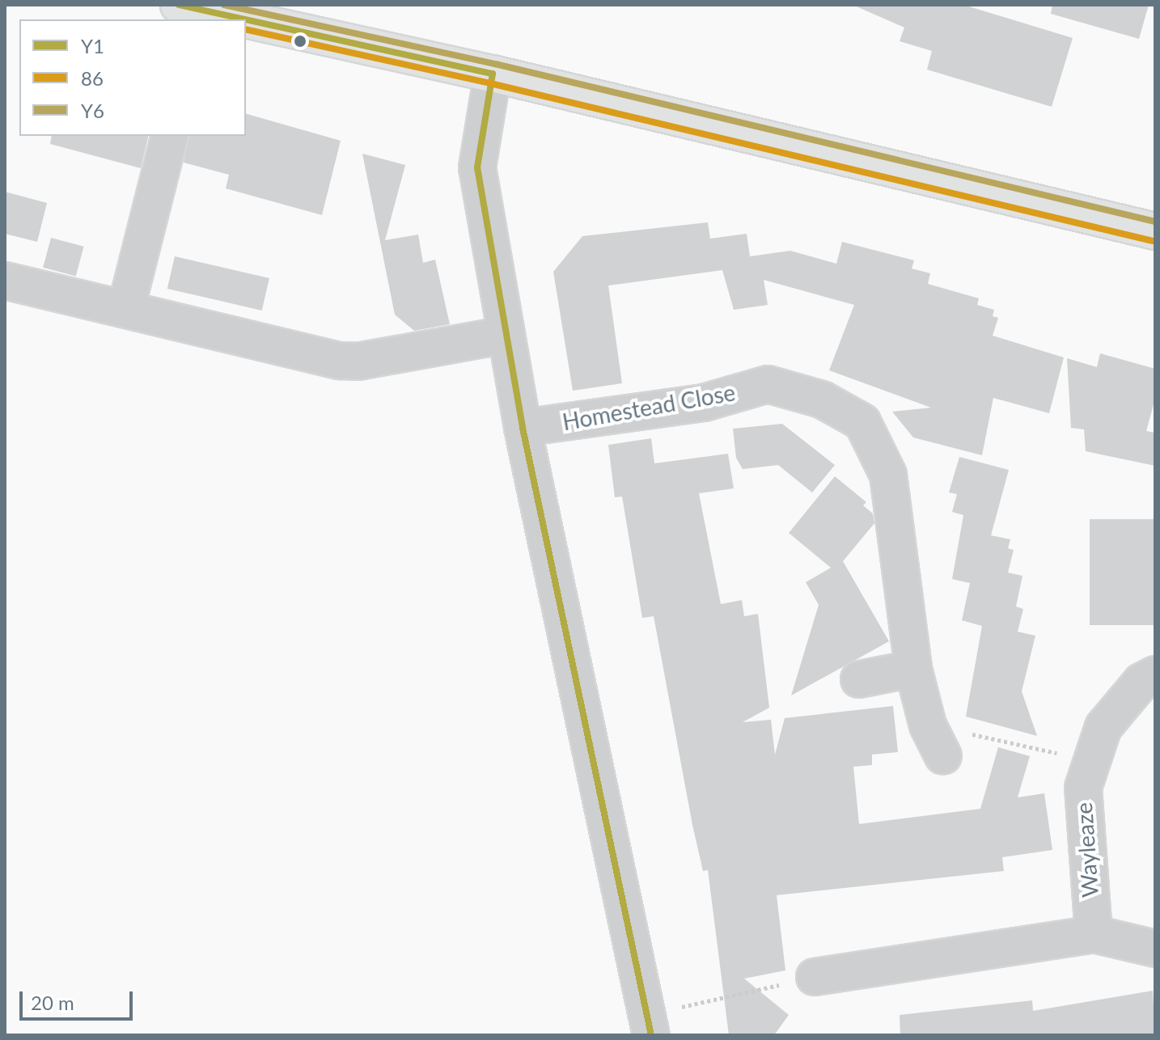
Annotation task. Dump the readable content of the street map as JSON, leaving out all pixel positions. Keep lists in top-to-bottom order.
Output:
{
  "streets": {
    "street": ["Homestead Close", "Wayleaze"]
  },
  "lines": ["transit line Y1", "transit line Y6", "transit line 86"],
  "legend": ["Y1", "86", "Y6"],
  "scale_bar": "20 m"
}
